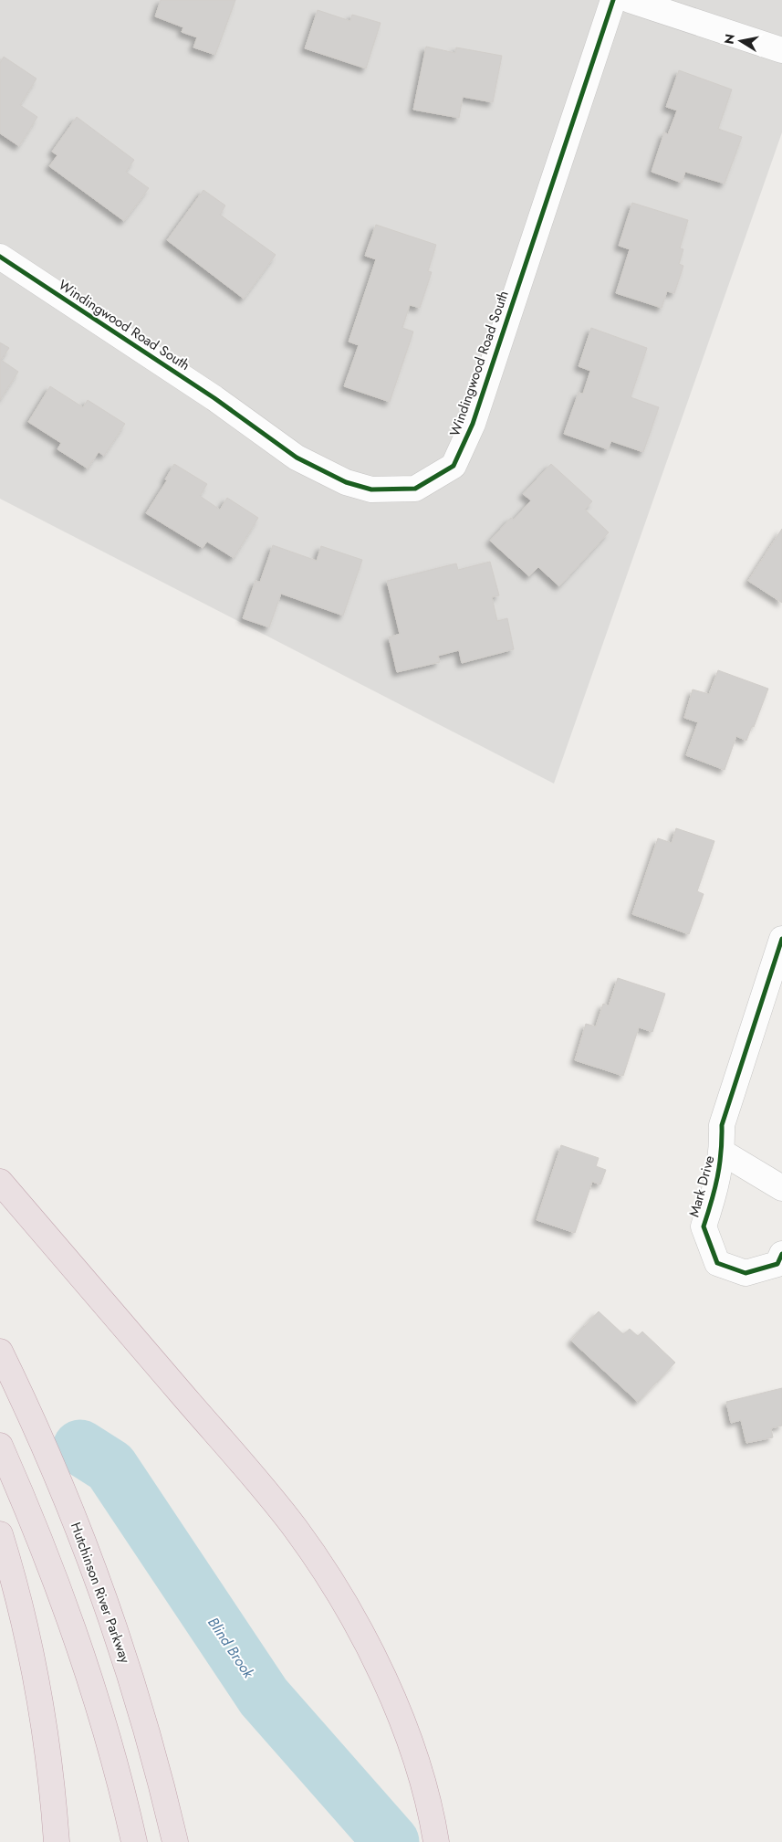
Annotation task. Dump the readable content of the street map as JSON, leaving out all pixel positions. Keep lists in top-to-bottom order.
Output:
{
  "streets": {
    "highway": ["Hutchinson River Parkway"],
    "street": ["Windingwood Road South", "Mark Drive"]
  },
  "water": ["Blind Brook"],
  "north": "left"
}
